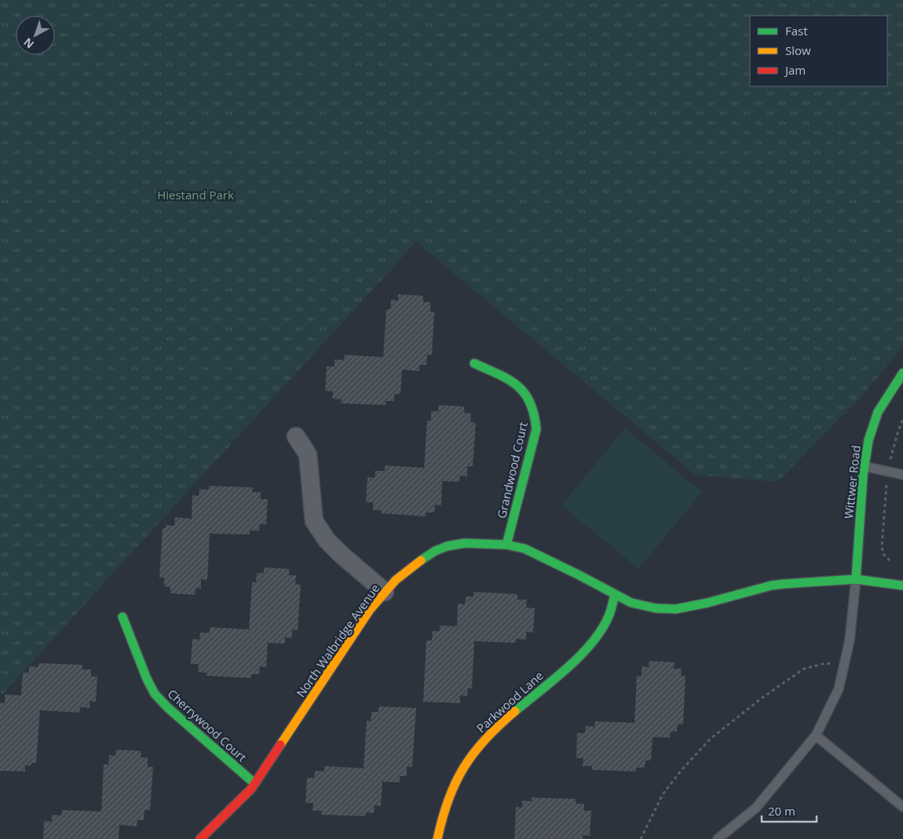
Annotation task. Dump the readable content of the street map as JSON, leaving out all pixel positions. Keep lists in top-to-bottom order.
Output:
{
  "streets": {
    "street": [
      "Grandwood Court",
      "Wittwer Road",
      "North Walbridge Avenue",
      "Parkwood Lane",
      "Cherrywood Court"
    ]
  },
  "crossings": [
    ["Grandwood Court", "North Walbridge Avenue"],
    ["Wittwer Road", "North Walbridge Avenue"],
    ["North Walbridge Avenue", "Parkwood Lane"],
    ["North Walbridge Avenue", "Cherrywood Court"]
  ],
  "parks": ["Hiestand Park"],
  "legend": ["Fast", "Slow", "Jam"],
  "scale_bar": "20 m",
  "north": "bottom left"
}
